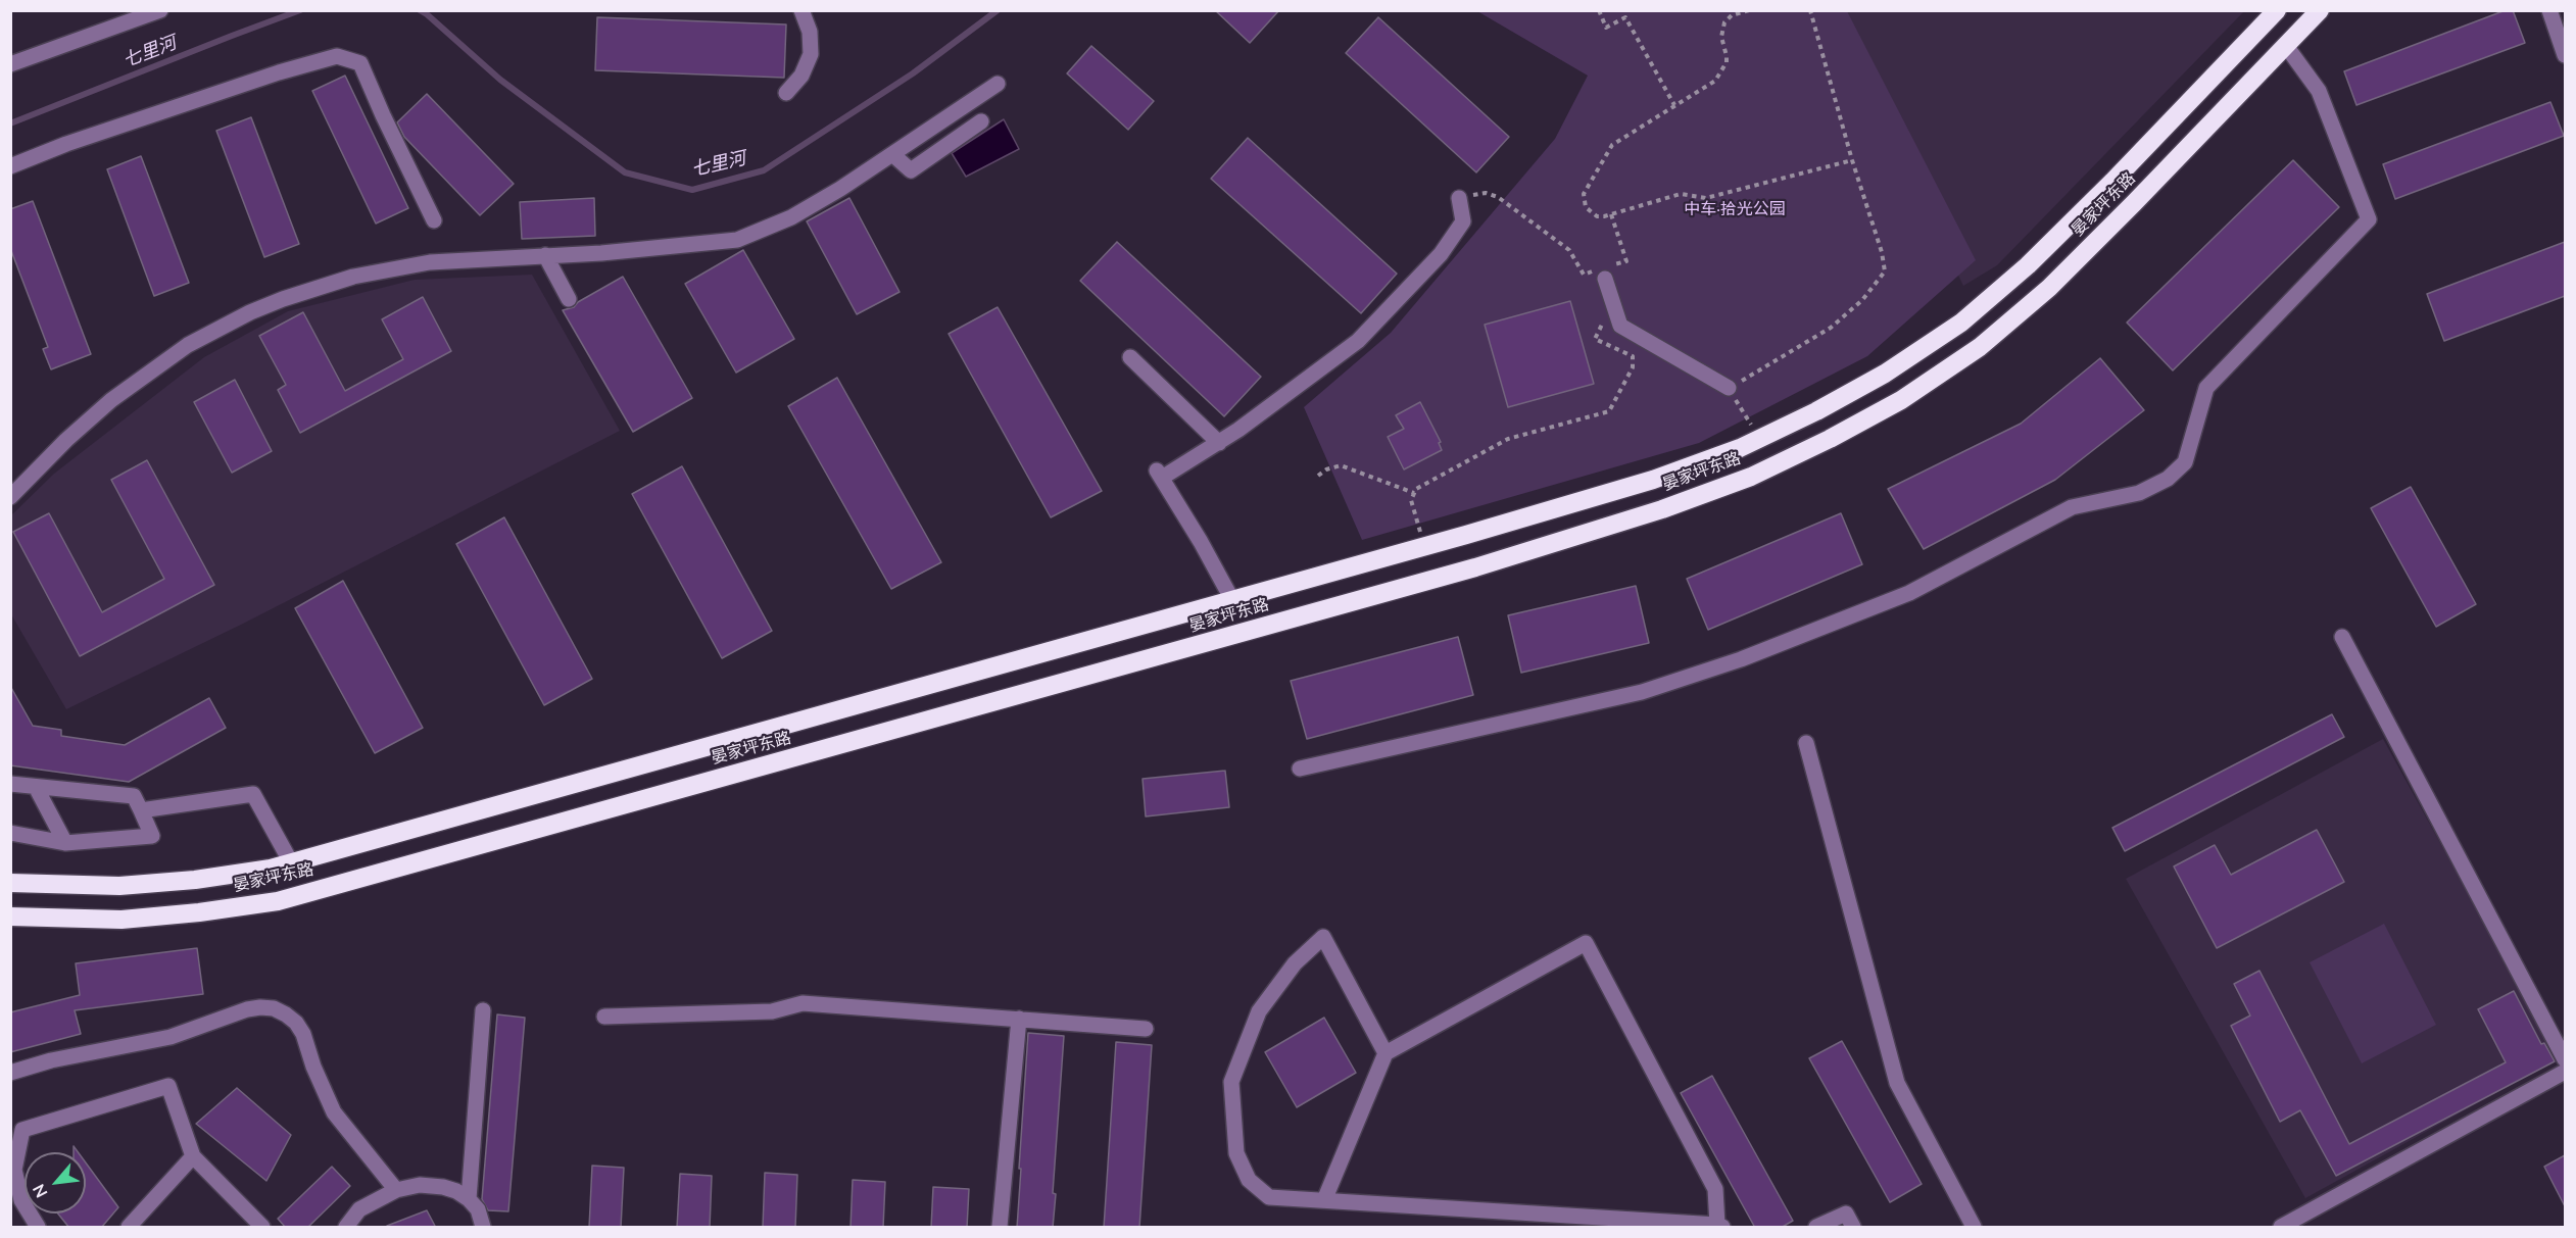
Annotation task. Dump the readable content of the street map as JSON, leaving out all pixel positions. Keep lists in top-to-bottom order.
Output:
{
  "streets": {
    "highway": ["晏家坪东路"]
  },
  "water": ["七里河"],
  "parks": ["中车·拾光公园"],
  "north": "bottom left"
}
